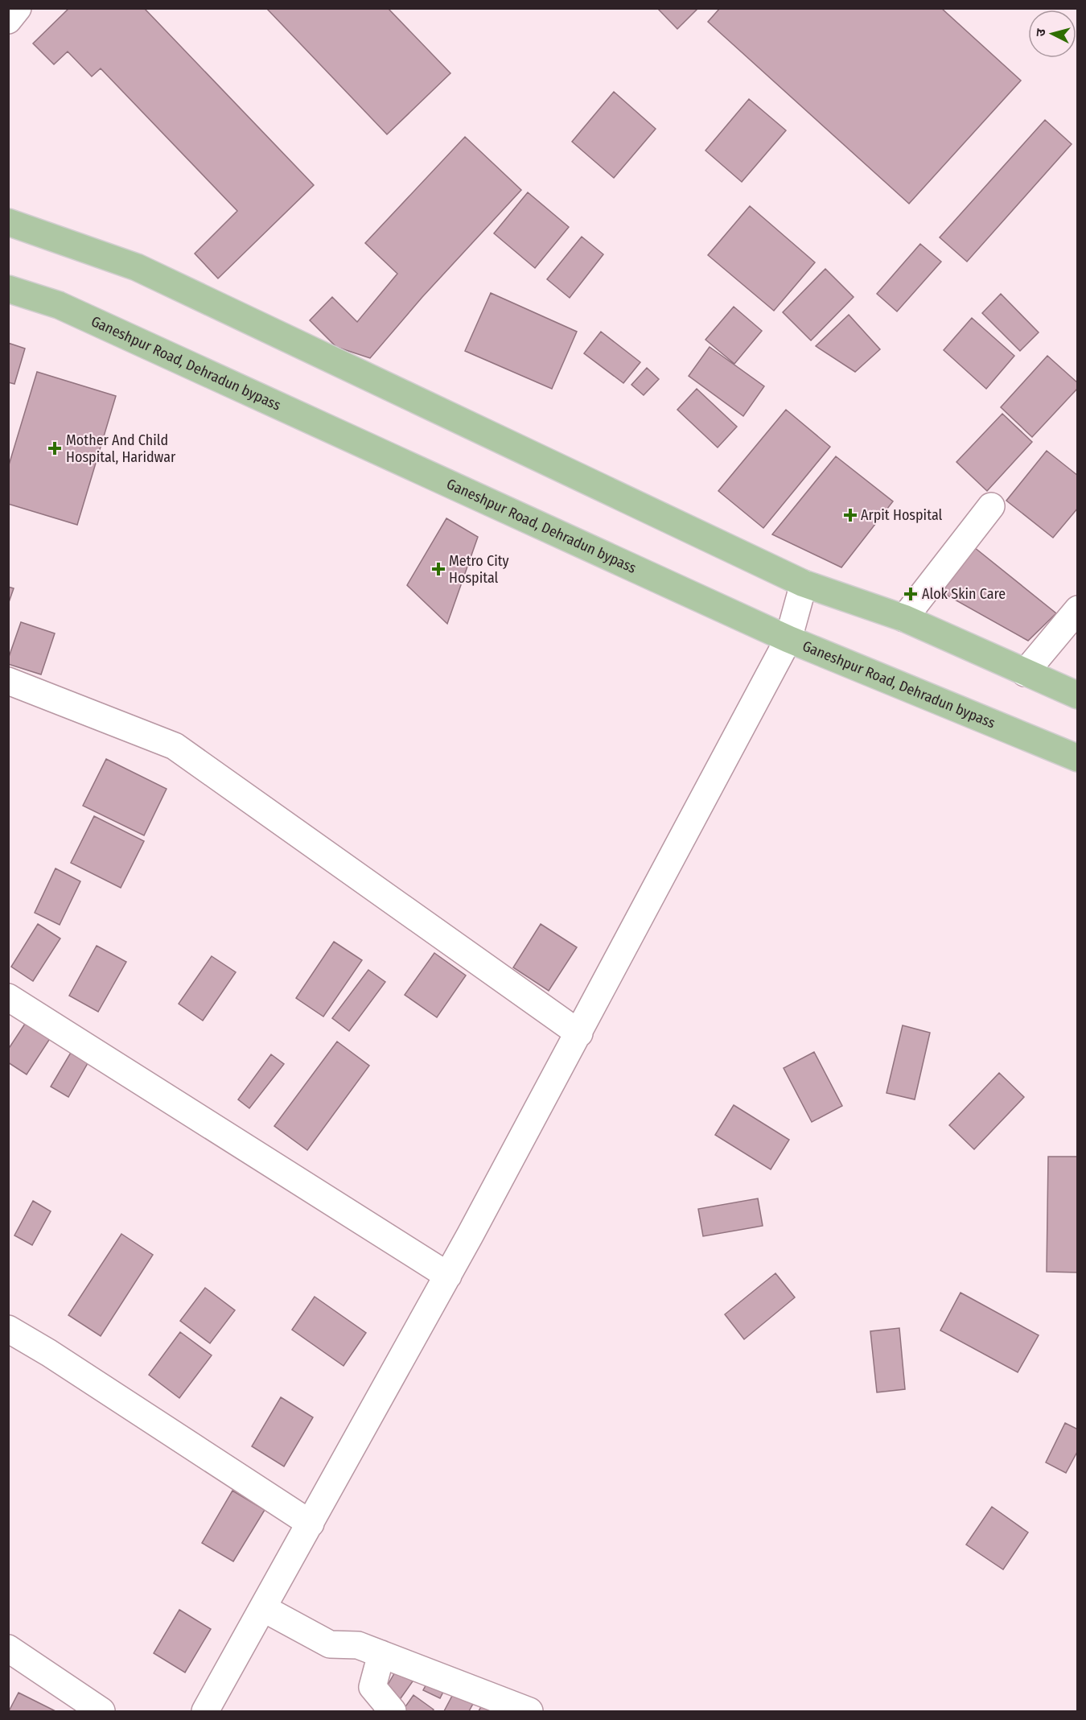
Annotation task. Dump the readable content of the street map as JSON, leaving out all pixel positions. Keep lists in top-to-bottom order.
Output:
{
  "streets": {
    "main road": ["Ganeshpur Road, Dehradun bypass"]
  },
  "places": {
    "health": [
      "Mother And Child Hospital, Haridwar",
      "Arpit Hospital",
      "Metro City Hospital",
      "Alok Skin Care"
    ]
  },
  "north": "left"
}
